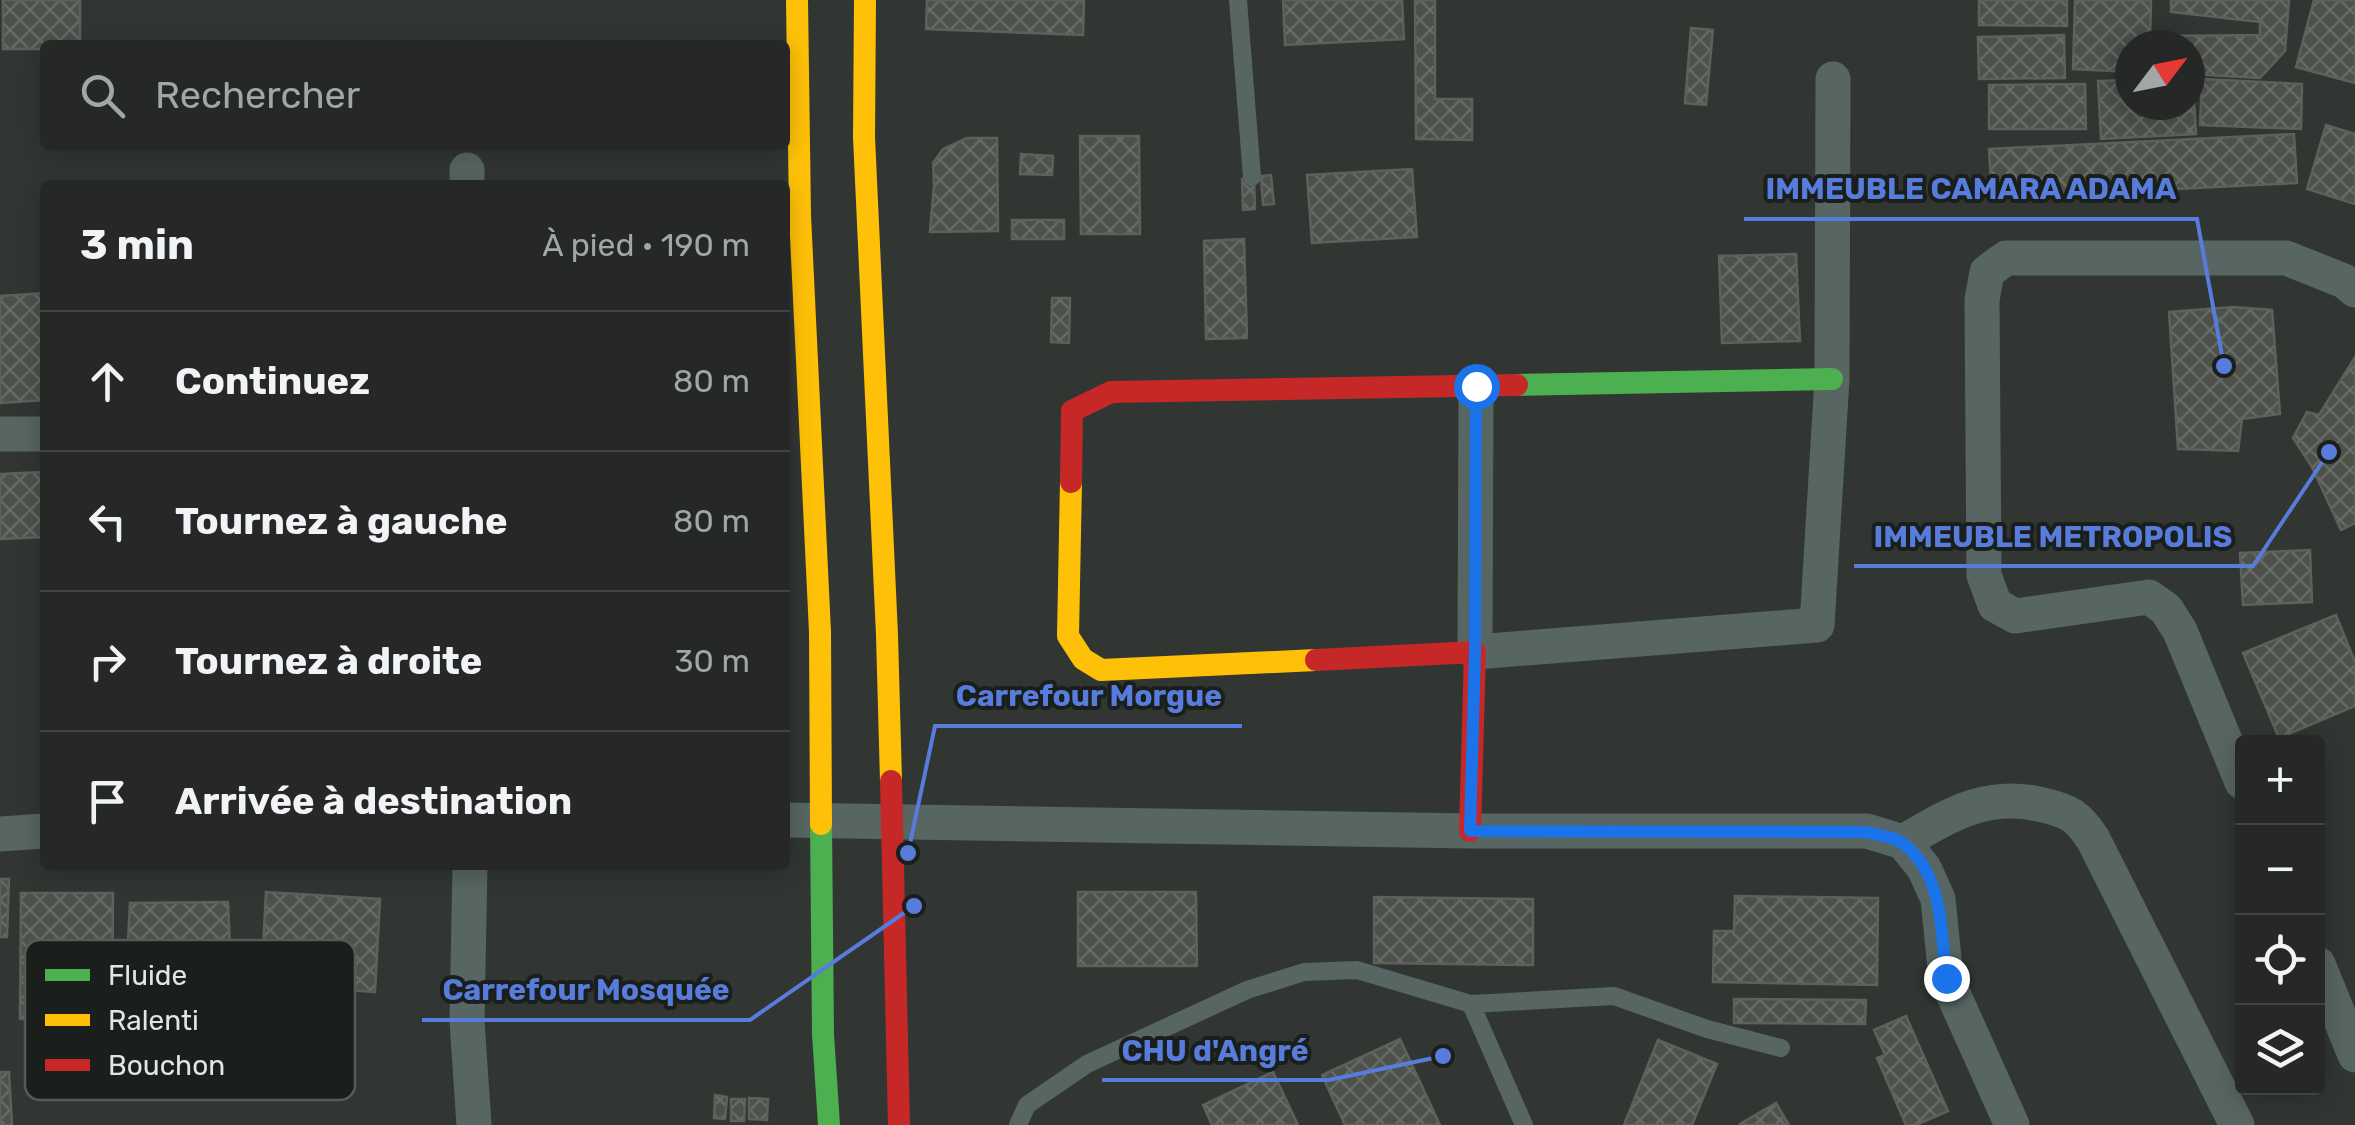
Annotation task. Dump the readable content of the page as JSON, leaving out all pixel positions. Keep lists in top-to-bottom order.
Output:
{
  "places": [
    "IMMEUBLE CAMARA ADAMA",
    "IMMEUBLE METROPOLIS",
    "Carrefour Morgue",
    "Carrefour Mosquée",
    "CHU d'Angré"
  ],
  "legend": ["Fluide", "Ralenti", "Bouchon"],
  "north": "top right",
  "page": {
    "search": "Rechercher",
    "heading": ["3 min", "À pied · 190 m"],
    "list": [
      ["Continuez", "80 m"],
      ["Tournez à gauche", "80 m"],
      ["Tournez à droite", "30 m"],
      "Arrivée à destination"
    ],
    "map_buttons": ["+", "−"]
  }
}
